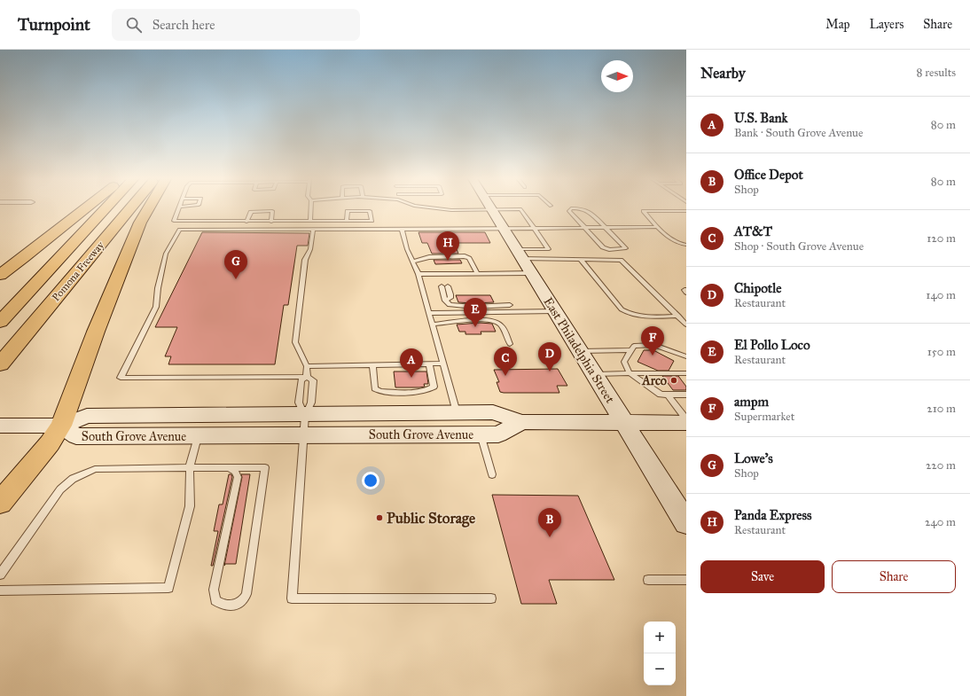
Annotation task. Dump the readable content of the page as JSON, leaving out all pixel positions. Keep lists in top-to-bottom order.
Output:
{
  "streets": {
    "highway": ["Pomona Freeway"],
    "main road": ["East Philadelphia Street", "South Grove Avenue"]
  },
  "crossings": [
    ["East Philadelphia Street", "South Grove Avenue"]
  ],
  "places": ["Arco", "Public Storage"],
  "north": "right",
  "page": {
    "header": "Turnpoint",
    "search": "Search here",
    "nav": ["Map", "Layers", "Share"],
    "heading": ["Nearby", "8 results"],
    "list": [
      {
        "mark": "A",
        "name": "U.S. Bank",
        "note": "Bank · South Grove Avenue",
        "value": "80 m"
      },
      {
        "mark": "B",
        "name": "Office Depot",
        "note": "Shop",
        "value": "80 m"
      },
      {
        "mark": "C",
        "name": "AT&T",
        "note": "Shop · South Grove Avenue",
        "value": "120 m"
      },
      {
        "mark": "D",
        "name": "Chipotle",
        "note": "Restaurant",
        "value": "140 m"
      },
      {
        "mark": "E",
        "name": "El Pollo Loco",
        "note": "Restaurant",
        "value": "150 m"
      },
      {
        "mark": "F",
        "name": "ampm",
        "note": "Supermarket",
        "value": "210 m"
      },
      {
        "mark": "G",
        "name": "Lowe's",
        "note": "Shop",
        "value": "220 m"
      },
      {
        "mark": "H",
        "name": "Panda Express",
        "note": "Restaurant",
        "value": "240 m"
      }
    ],
    "pins": [
      "H",
      "G",
      "E",
      "F",
      "D",
      "C",
      "A",
      "B"
    ],
    "buttons": ["Save", "Share"],
    "map_buttons": ["+", "−"]
  }
}
